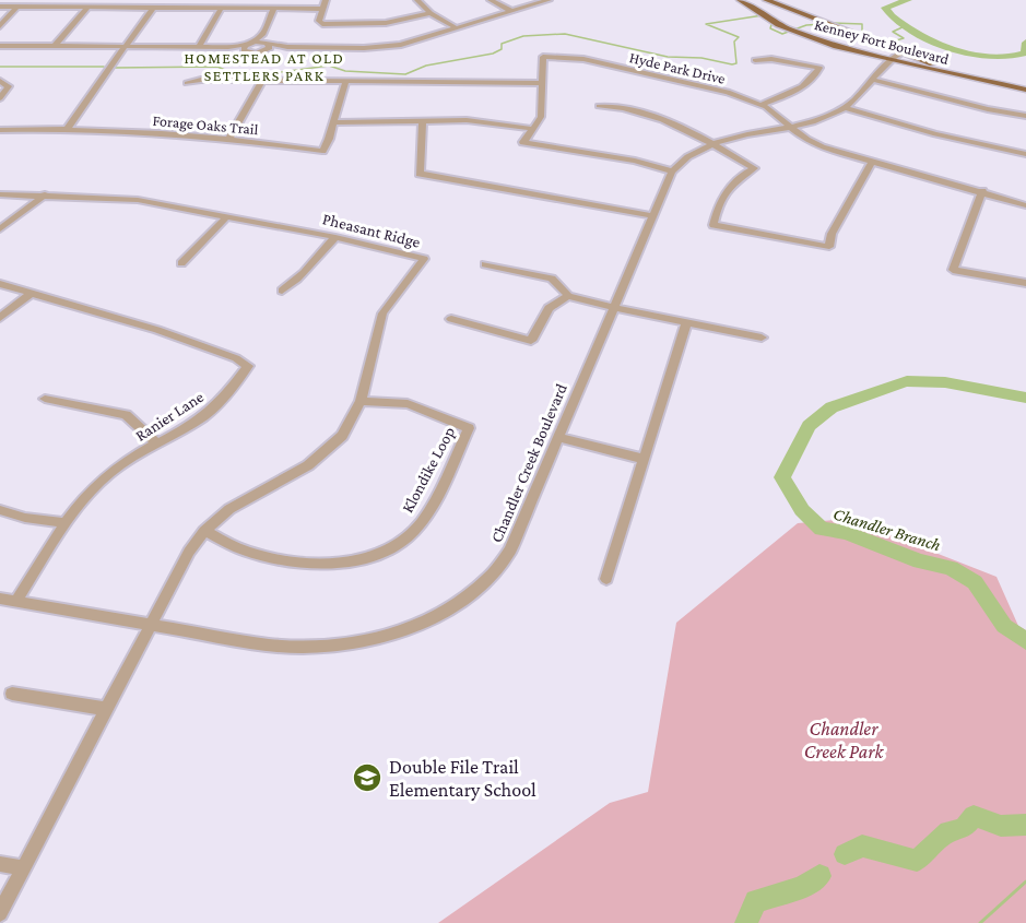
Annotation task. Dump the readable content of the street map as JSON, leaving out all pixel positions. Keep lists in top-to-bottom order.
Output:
{
  "streets": {
    "main road": ["Kenney Fort Boulevard"],
    "street": [
      "Hyde Park Drive",
      "Forage Oaks Trail",
      "Pheasant Ridge",
      "Ranier Lane",
      "Chandler Creek Boulevard",
      "Klondike Loop"
    ]
  },
  "crossings": [
    ["Kenney Fort Boulevard", "Chandler Creek Boulevard"],
    ["Hyde Park Drive", "Chandler Creek Boulevard"],
    ["Pheasant Ridge", "Chandler Creek Boulevard"],
    ["Pheasant Ridge", "Klondike Loop"],
    ["Ranier Lane", "Chandler Creek Boulevard"]
  ],
  "districts": ["HOMESTEAD AT OLD SETTLERS PARK"],
  "water": ["Chandler Branch"],
  "parks": ["Chandler Creek Park"],
  "places": {
    "school or university": ["Double File Trail Elementary School"]
  }
}
